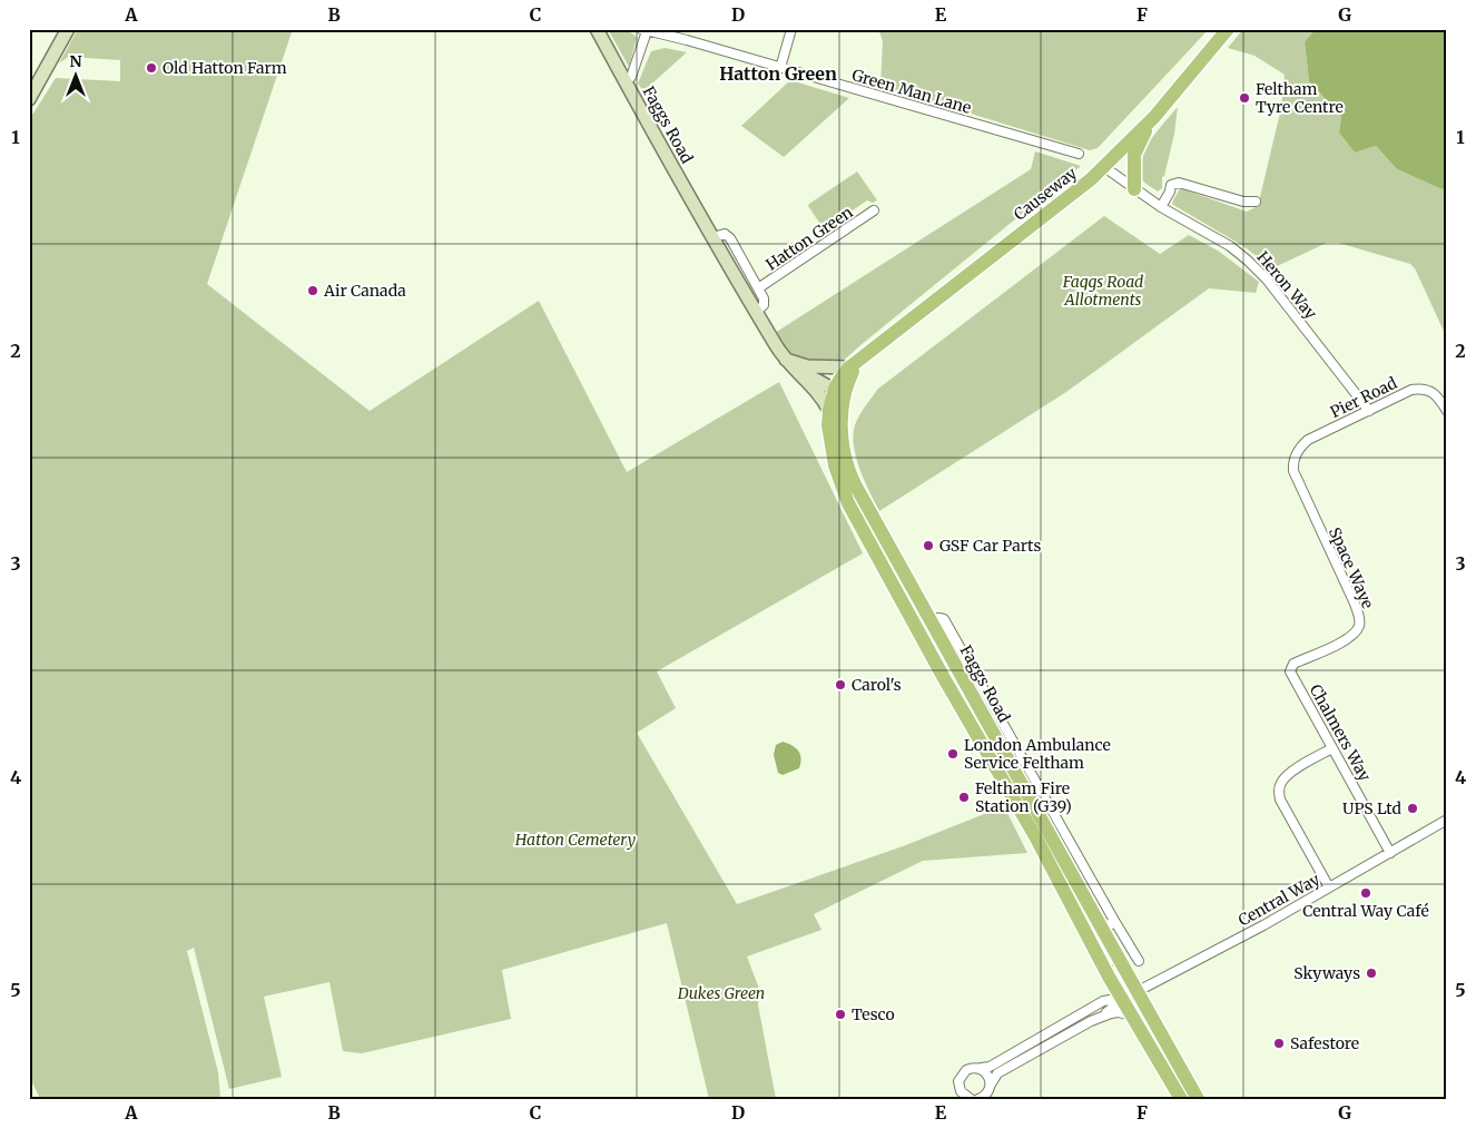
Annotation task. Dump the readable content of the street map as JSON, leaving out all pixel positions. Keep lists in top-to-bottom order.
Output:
{
  "streets": {
    "main road": ["Faggs Road", "Causeway"],
    "street": [
      "Green Man Lane",
      "Hatton Green",
      "Heron Way",
      "Pier Road",
      "Space Waye",
      "Chalmers Way",
      "Central Way"
    ]
  },
  "crossings": [
    ["Faggs Road", "Causeway"],
    ["Faggs Road", "Central Way"],
    ["Causeway", "Heron Way"],
    ["Heron Way", "Pier Road"],
    ["Pier Road", "Space Waye"],
    ["Space Waye", "Chalmers Way"],
    ["Chalmers Way", "Central Way"]
  ],
  "districts": ["Hatton Green"],
  "parks": ["Faggs Road Allotments", "Hatton Cemetery", "Dukes Green"],
  "places": [
    "Old Hatton Farm",
    "Feltham Tyre Centre",
    "Air Canada",
    "GSF Car Parts",
    "Carol's",
    "London Ambulance Service Feltham",
    "Feltham Fire Station (G39)",
    "UPS Ltd",
    "Central Way Café",
    "Skyways",
    "Tesco",
    "Safestore"
  ],
  "north": "top",
  "grid": {
    "columns": [
      "A",
      "B",
      "C",
      "D",
      "E",
      "F",
      "G"
    ],
    "rows": [
      "1",
      "2",
      "3",
      "4",
      "5"
    ]
  }
}
